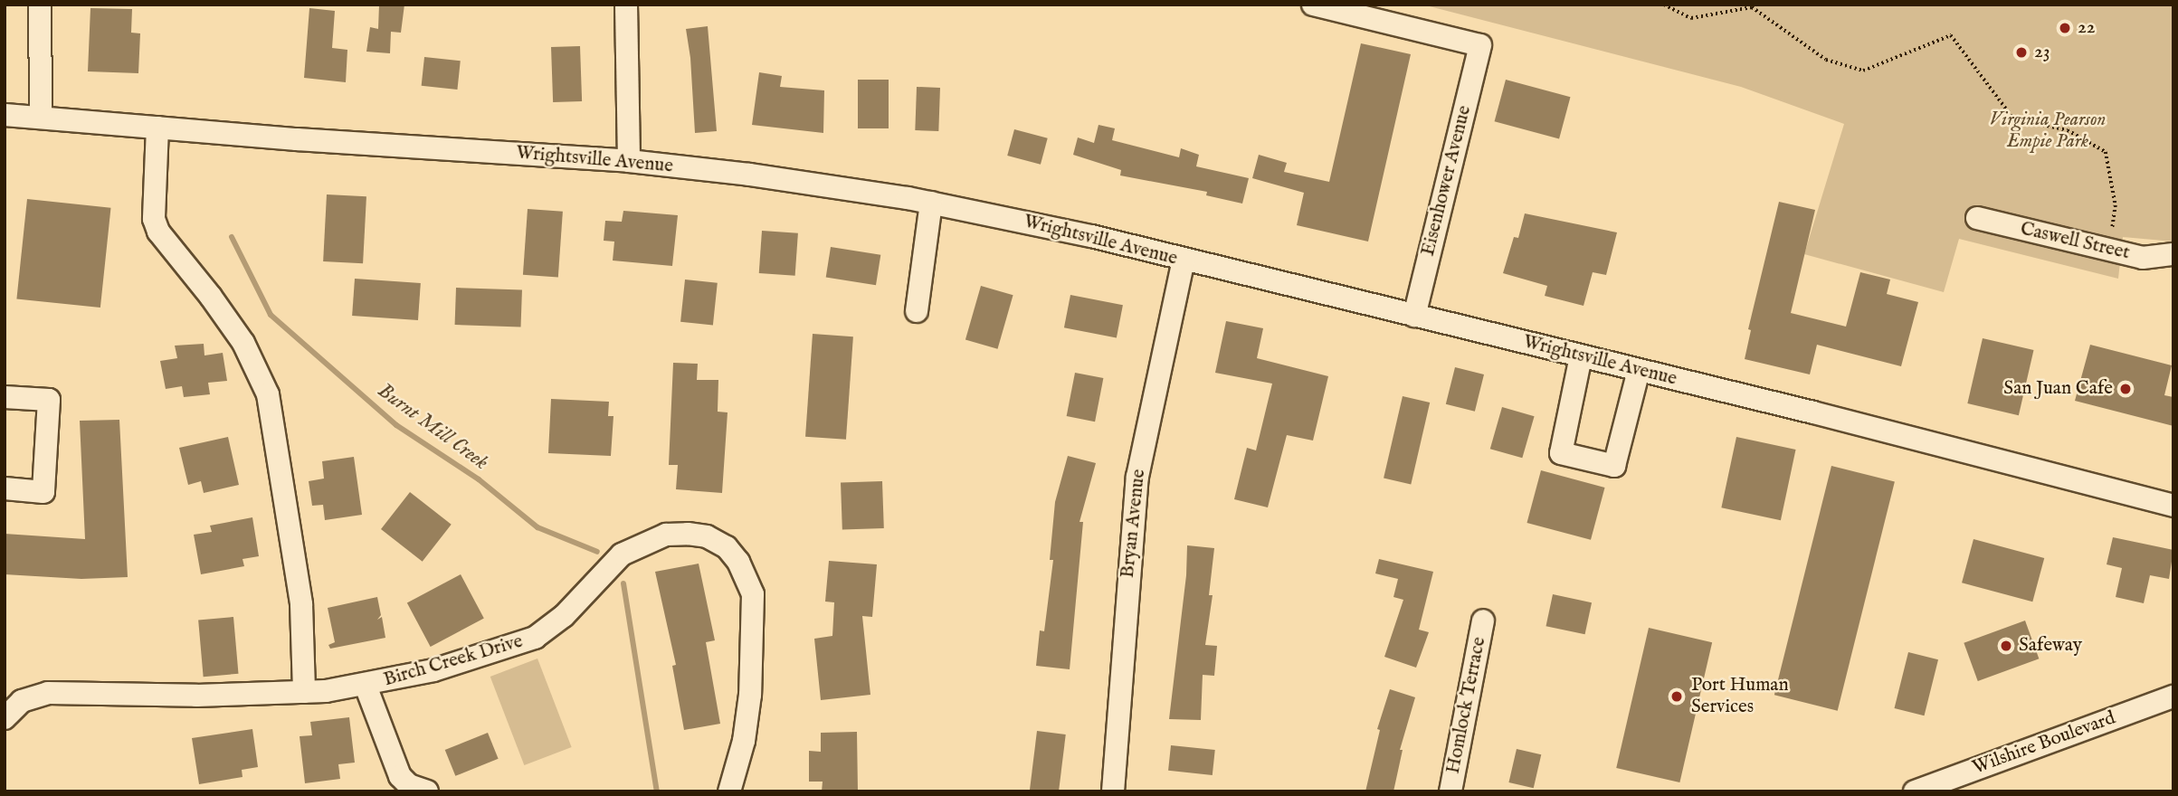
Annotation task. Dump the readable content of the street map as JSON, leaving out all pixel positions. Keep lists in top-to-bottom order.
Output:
{
  "streets": {
    "street": [
      "Wrightsville Avenue",
      "Eisenhower Avenue",
      "Caswell Street",
      "Bryan Avenue",
      "Birch Creek Drive",
      "Homlock Terrace",
      "Wilshire Boulevard"
    ]
  },
  "crossings": [
    ["Wrightsville Avenue", "Eisenhower Avenue"],
    ["Wrightsville Avenue", "Bryan Avenue"]
  ],
  "water": ["Burnt Mill Creek"],
  "parks": ["Virginia Pearson Empie Park"],
  "places": [
    "22",
    "23",
    "San Juan Cafe",
    "Safeway",
    "Port Human Services"
  ]
}
